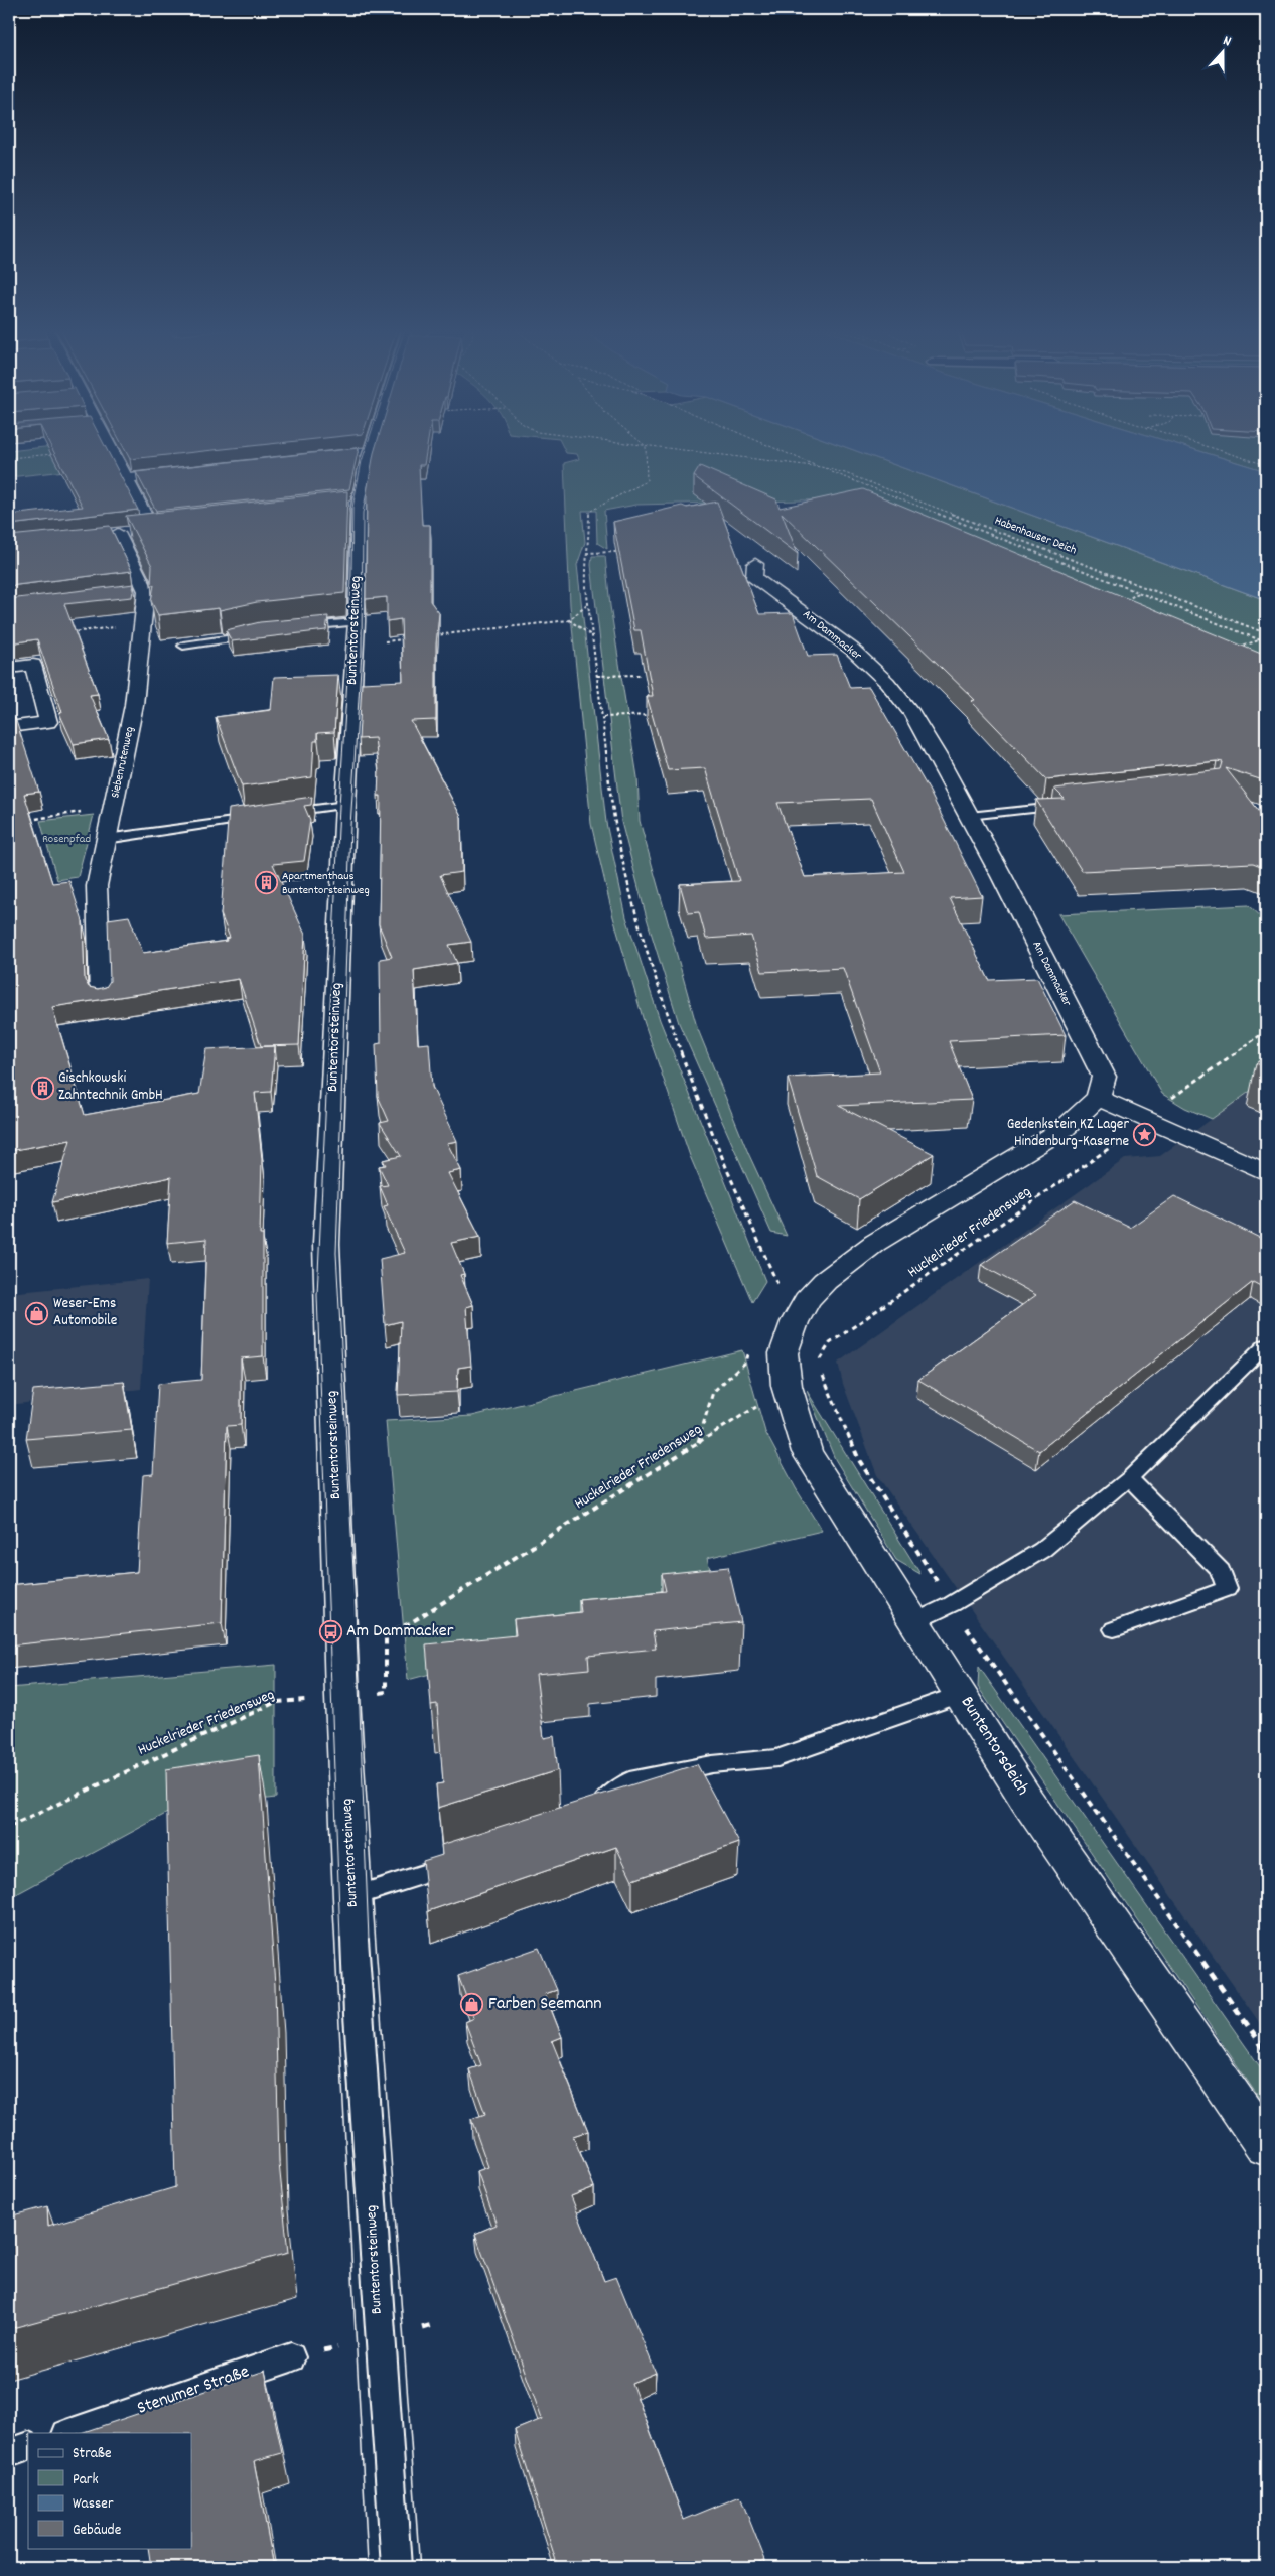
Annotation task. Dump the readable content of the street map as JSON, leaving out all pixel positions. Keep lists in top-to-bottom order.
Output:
{
  "streets": {
    "street": [
      "Buntentorsteinweg",
      "Am Dammacker",
      "Siebenrutenweg",
      "Buntentorsdeich"
    ],
    "lane": ["Stenumer Straße"],
    "path": ["Habenhauser Deich", "Huckelrieder Friedensweg"]
  },
  "crossings": [
    ["Buntentorsteinweg", "Huckelrieder Friedensweg"],
    ["Huckelrieder Friedensweg", "Buntentorsdeich"]
  ],
  "parks": ["Rosenpfad"],
  "places": {
    "building": ["Apartmenthaus Buntentorsteinweg", "Gischkowski Zahntechnik GmbH"],
    "place": ["Gedenkstein KZ Lager Hindenburg-Kaserne"],
    "shop": ["Weser-Ems Automobile", "Farben Seemann"],
    "bus stop": ["Am Dammacker"]
  },
  "legend": [
    "Straße",
    "Park",
    "Wasser",
    "Gebäude"
  ],
  "north": "top"
}
